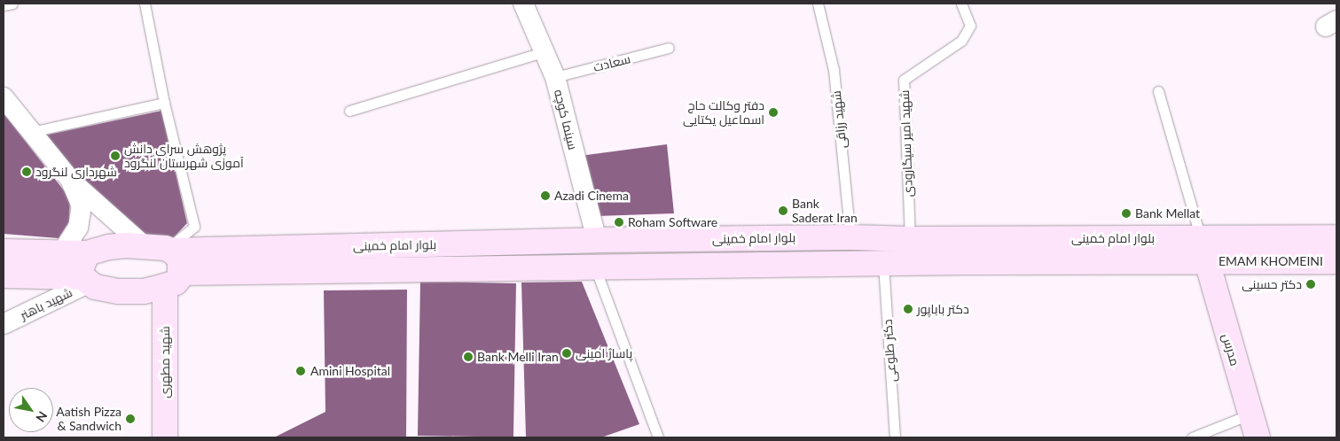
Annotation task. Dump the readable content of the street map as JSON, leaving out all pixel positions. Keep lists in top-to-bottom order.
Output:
{
  "streets": {
    "main road": [
      "بلوار امام خمینی",
      "EMAM KHOMEINI",
      "مدرس",
      "شهید مطهری"
    ],
    "street": ["سینما کوچه", "شهید باهنر"],
    "lane": [
      "سعادت",
      "شهید رزاقی",
      "شهید امیر سیگارودی",
      "دکتر طلوعی"
    ]
  },
  "crossings": [
    ["سعادت", "سینما کوچه"],
    ["سینما کوچه", "بلوار امام خمینی"],
    ["شهید رزاقی", "بلوار امام خمینی"],
    ["شهید امیر سیگارودی", "بلوار امام خمینی"],
    ["بلوار امام خمینی", "EMAM KHOMEINI"],
    ["بلوار امام خمینی", "شهید باهنر"],
    ["بلوار امام خمینی", "مدرس"],
    ["بلوار امام خمینی", "دکتر طلوعی"],
    ["بلوار امام خمینی", "شهید مطهری"],
    ["EMAM KHOMEINI", "مدرس"]
  ],
  "places": [
    "دفتر وکالت حاج اسماعیل یکتایی",
    "پژوهش سرای دانش آموزی شهرستان لنگرود",
    "شهرداری لنگرود",
    "Azadi Cinema",
    "Bank Saderat Iran",
    "Bank Mellat",
    "Roham Software",
    "دکتر حسینی",
    "دکتر باباپور",
    "پاساژ امینی",
    "Bank Melli Iran",
    "Amini Hospital",
    "Aatish Pizza & Sandwich"
  ],
  "north": "bottom right"
}
